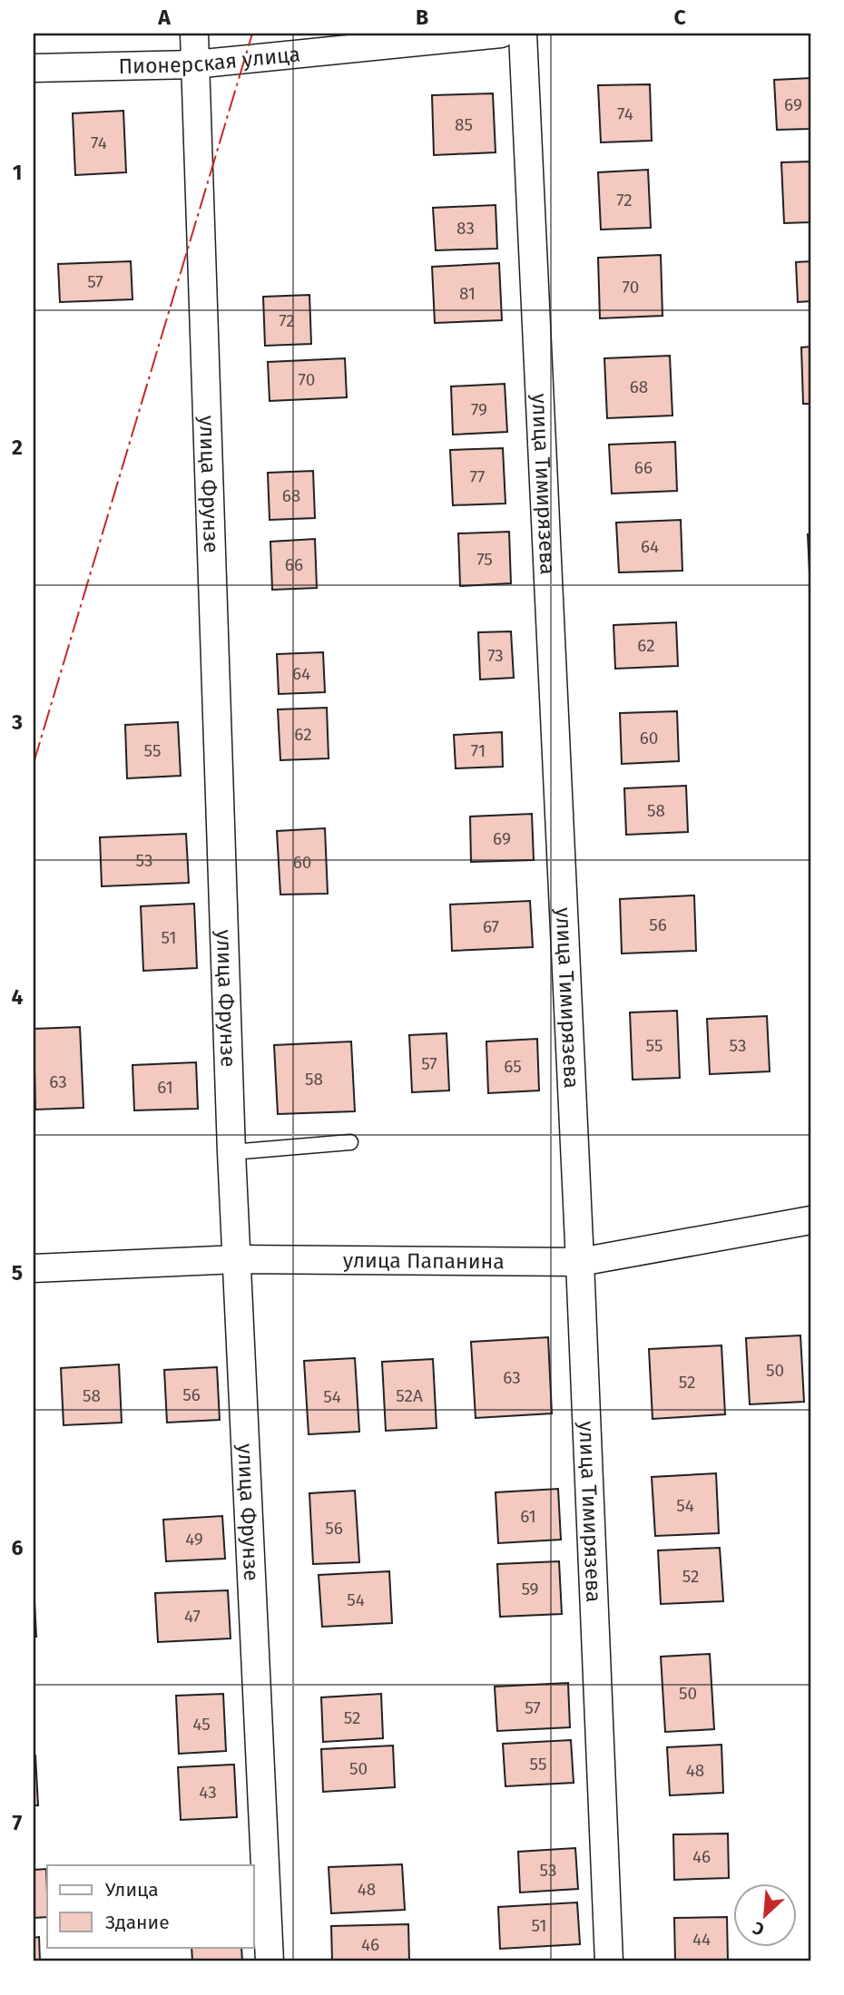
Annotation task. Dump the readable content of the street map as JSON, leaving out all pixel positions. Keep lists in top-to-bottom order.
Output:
{
  "streets": {
    "street": [
      "Пионерская улица",
      "улица Фрунзе",
      "улица Тимирязева",
      "улица Папанина"
    ]
  },
  "crossings": [
    ["Пионерская улица", "улица Фрунзе"],
    ["улица Фрунзе", "улица Папанина"],
    ["улица Тимирязева", "улица Папанина"]
  ],
  "house_numbers": [
    "69",
    "74",
    "85",
    "74",
    "72",
    "83",
    "57",
    "70",
    "81",
    "72",
    "70",
    "68",
    "79",
    "66",
    "77",
    "68",
    "64",
    "75",
    "66",
    "62",
    "73",
    "64",
    "62",
    "60",
    "55",
    "71",
    "58",
    "69",
    "53",
    "60",
    "56",
    "67",
    "51",
    "55",
    "53",
    "57",
    "65",
    "58",
    "63",
    "61",
    "50",
    "63",
    "52",
    "56",
    "58",
    "52А",
    "54",
    "54",
    "61",
    "56",
    "49",
    "52",
    "59",
    "54",
    "47",
    "50",
    "57",
    "52",
    "45",
    "55",
    "50",
    "48",
    "43",
    "46",
    "53",
    "48",
    "51",
    "44",
    "46"
  ],
  "legend": ["Улица", "Здание"],
  "north": "bottom left",
  "grid": {
    "columns": ["A", "B", "C"],
    "rows": [
      "1",
      "2",
      "3",
      "4",
      "5",
      "6",
      "7"
    ]
  }
}
